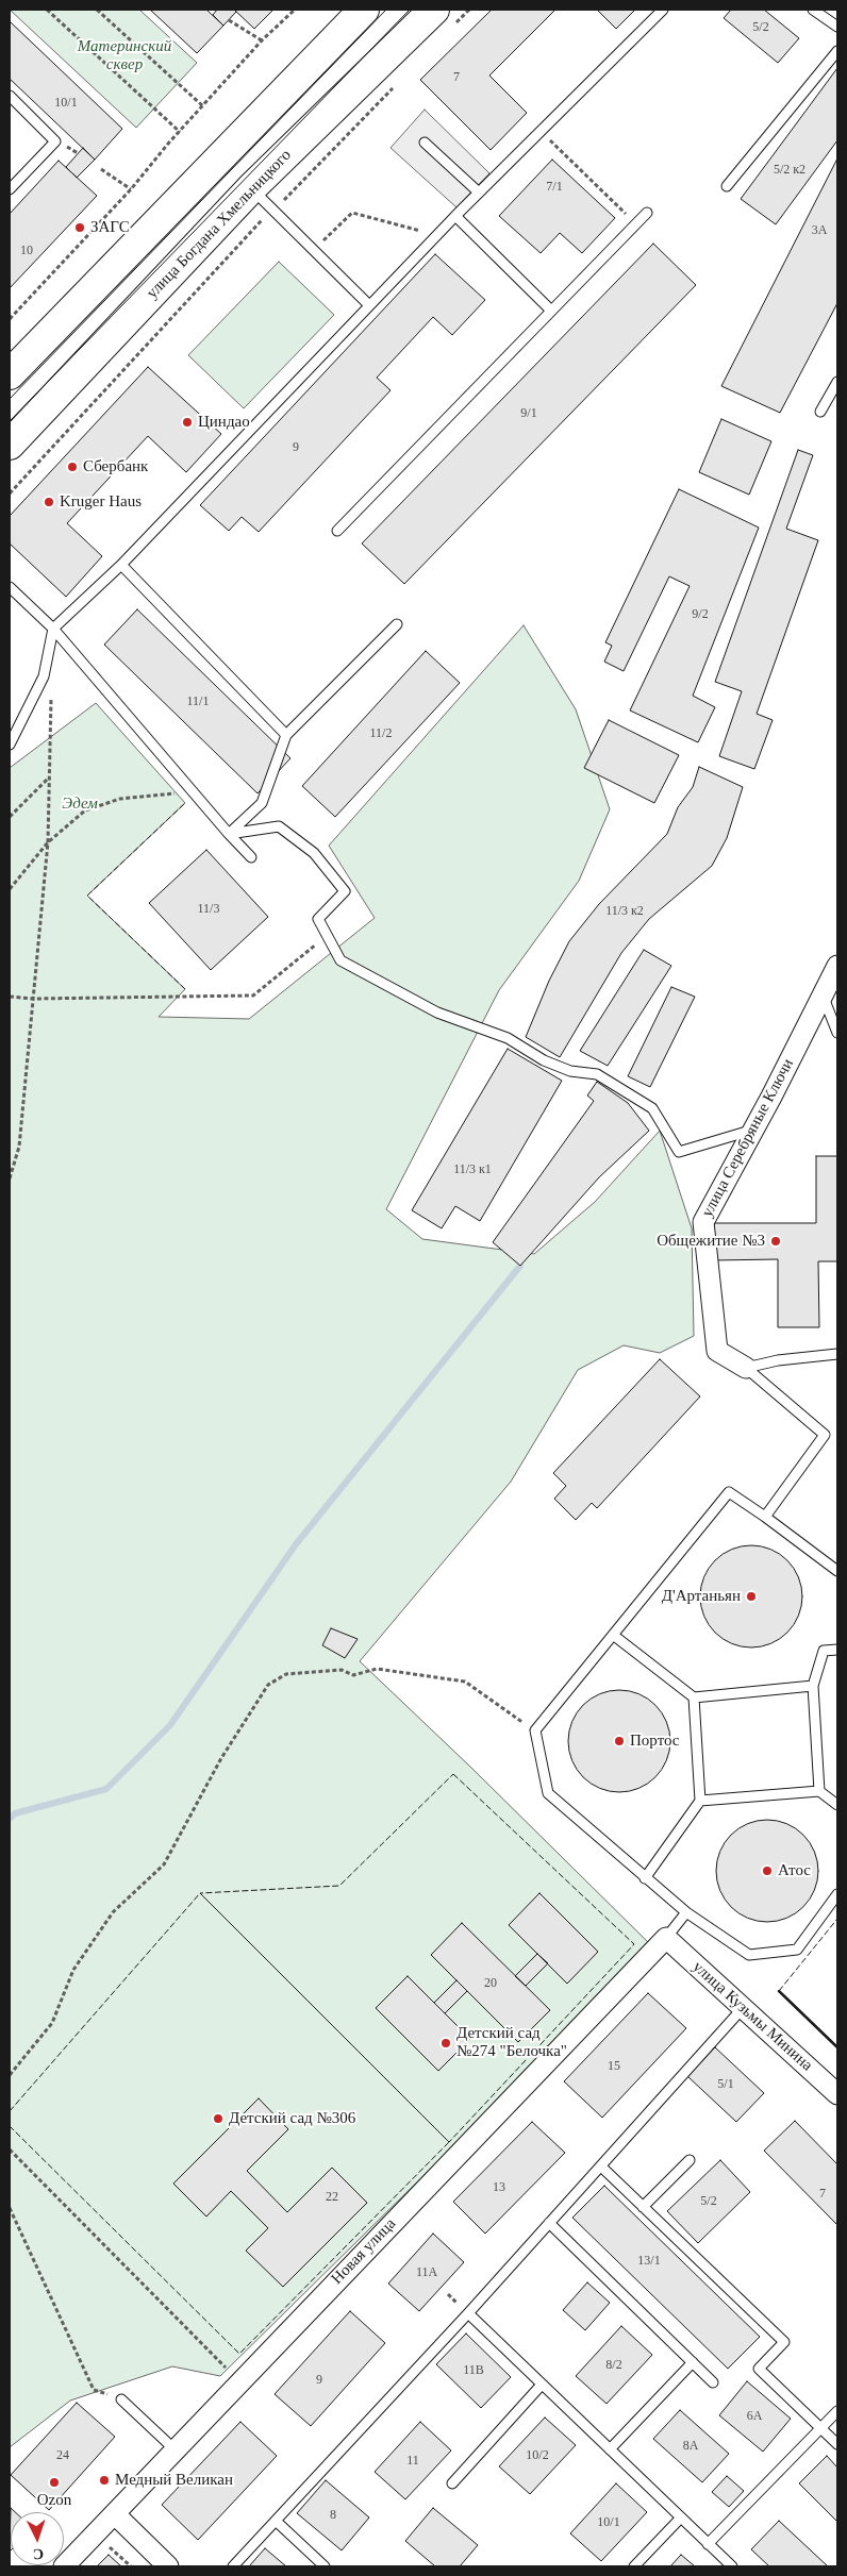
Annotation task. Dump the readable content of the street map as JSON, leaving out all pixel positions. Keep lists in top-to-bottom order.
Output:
{
  "streets": {
    "highway": ["улица Богдана Хмельницкого"],
    "street": ["улица Серебряные Ключи", "улица Кузьмы Минина", "Новая улица"]
  },
  "crossings": [
    ["улица Кузьмы Минина", "Новая улица"]
  ],
  "parks": ["Материнский сквер", "Эдем"],
  "places": [
    "ЗАГС",
    "Циндао",
    "Сбербанк",
    "Kruger Haus",
    "Общежитие №3",
    "Д'Артаньян",
    "Портос",
    "Атос",
    "Детский сад №274 \"Белочка\"",
    "Детский сад №306",
    "Медный Великан",
    "Ozon"
  ],
  "house_numbers": [
    "5/2",
    "7",
    "10/1",
    "5/2 к2",
    "7/1",
    "3А",
    "10",
    "9/1",
    "9",
    "9/2",
    "11/1",
    "11/2",
    "11/3",
    "11/3 к2",
    "11/3 к1",
    "20",
    "15",
    "5/1",
    "13",
    "7",
    "22",
    "5/2",
    "13/1",
    "11А",
    "8/2",
    "11В",
    "9",
    "6А",
    "8А",
    "24",
    "10/2",
    "11",
    "8",
    "10/1"
  ],
  "north": "bottom"
}
